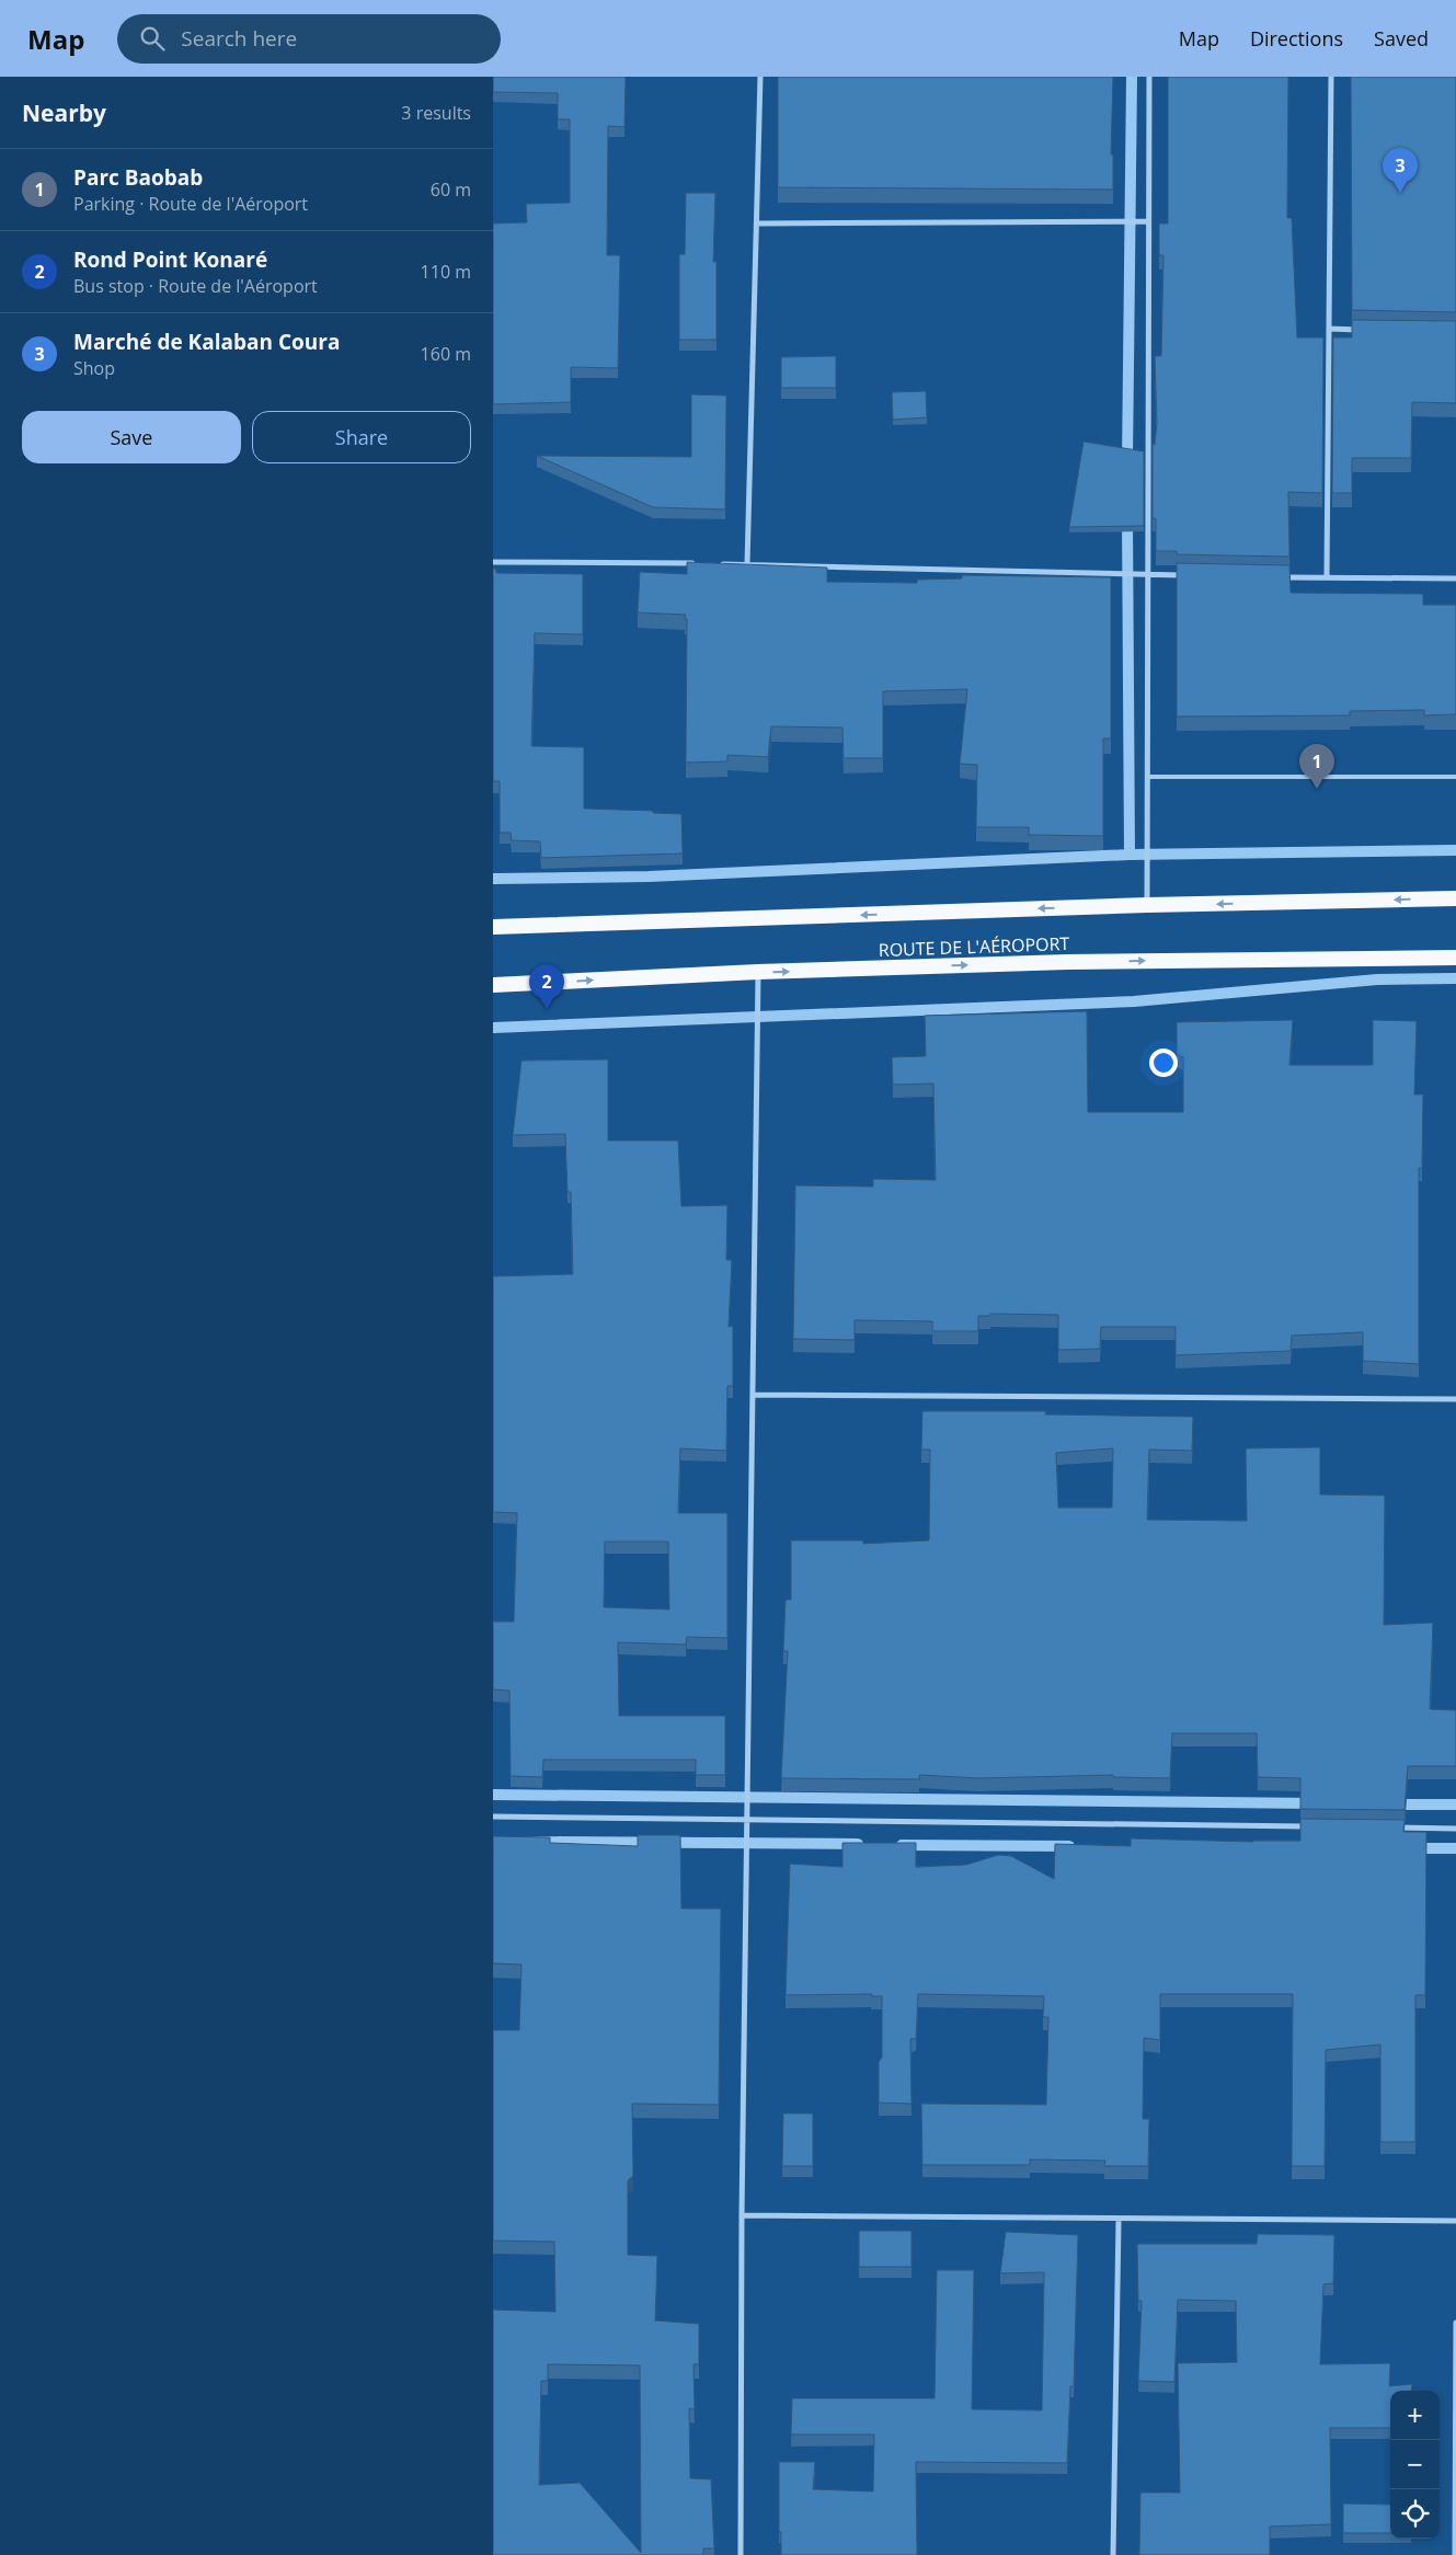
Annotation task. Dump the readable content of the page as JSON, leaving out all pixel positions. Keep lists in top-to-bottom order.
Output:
{
  "streets": {
    "highway": ["ROUTE DE L'AÉROPORT"]
  },
  "page": {
    "header": "Map",
    "search": "Search here",
    "nav": ["Map", "Directions", "Saved"],
    "heading": ["Nearby", "3 results"],
    "list": [
      {
        "mark": "1",
        "name": "Parc Baobab",
        "note": "Parking · Route de l'Aéroport",
        "value": "60 m"
      },
      {
        "mark": "2",
        "name": "Rond Point Konaré",
        "note": "Bus stop · Route de l'Aéroport",
        "value": "110 m"
      },
      {
        "mark": "3",
        "name": "Marché de Kalaban Coura",
        "note": "Shop",
        "value": "160 m"
      }
    ],
    "pins": ["3", "1", "2"],
    "buttons": ["Save", "Share"],
    "map_buttons": ["+", "−"]
  }
}
